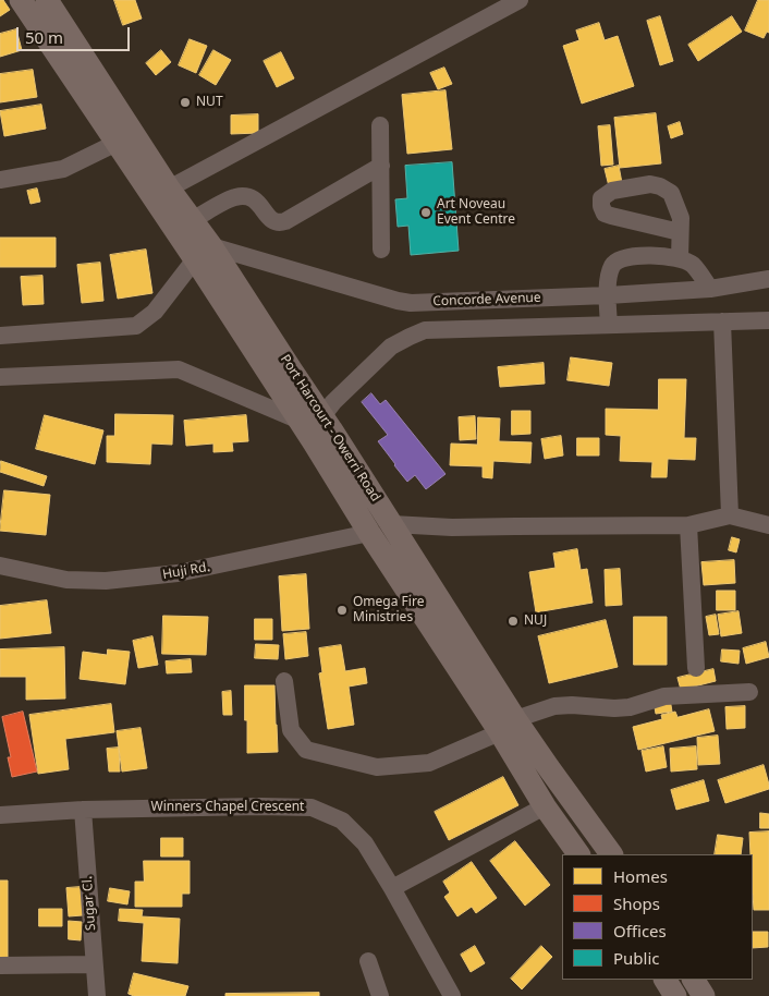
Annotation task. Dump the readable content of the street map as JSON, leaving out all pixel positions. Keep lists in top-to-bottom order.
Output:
{
  "streets": {
    "main road": ["Port Harcourt - Owerri Road"],
    "street": [
      "Concorde Avenue",
      "Huji Rd.",
      "Winners Chapel Crescent",
      "Sugar Cl."
    ]
  },
  "crossings": [
    ["Concorde Avenue", "Port Harcourt - Owerri Road"],
    ["Port Harcourt - Owerri Road", "Huji Rd."],
    ["Winners Chapel Crescent", "Sugar Cl."]
  ],
  "places": [
    "NUT",
    "Art Noveau Event Centre",
    "Omega Fire Ministries",
    "NUJ"
  ],
  "legend": [
    "Homes",
    "Shops",
    "Offices",
    "Public"
  ],
  "scale_bar": "50 m"
}
